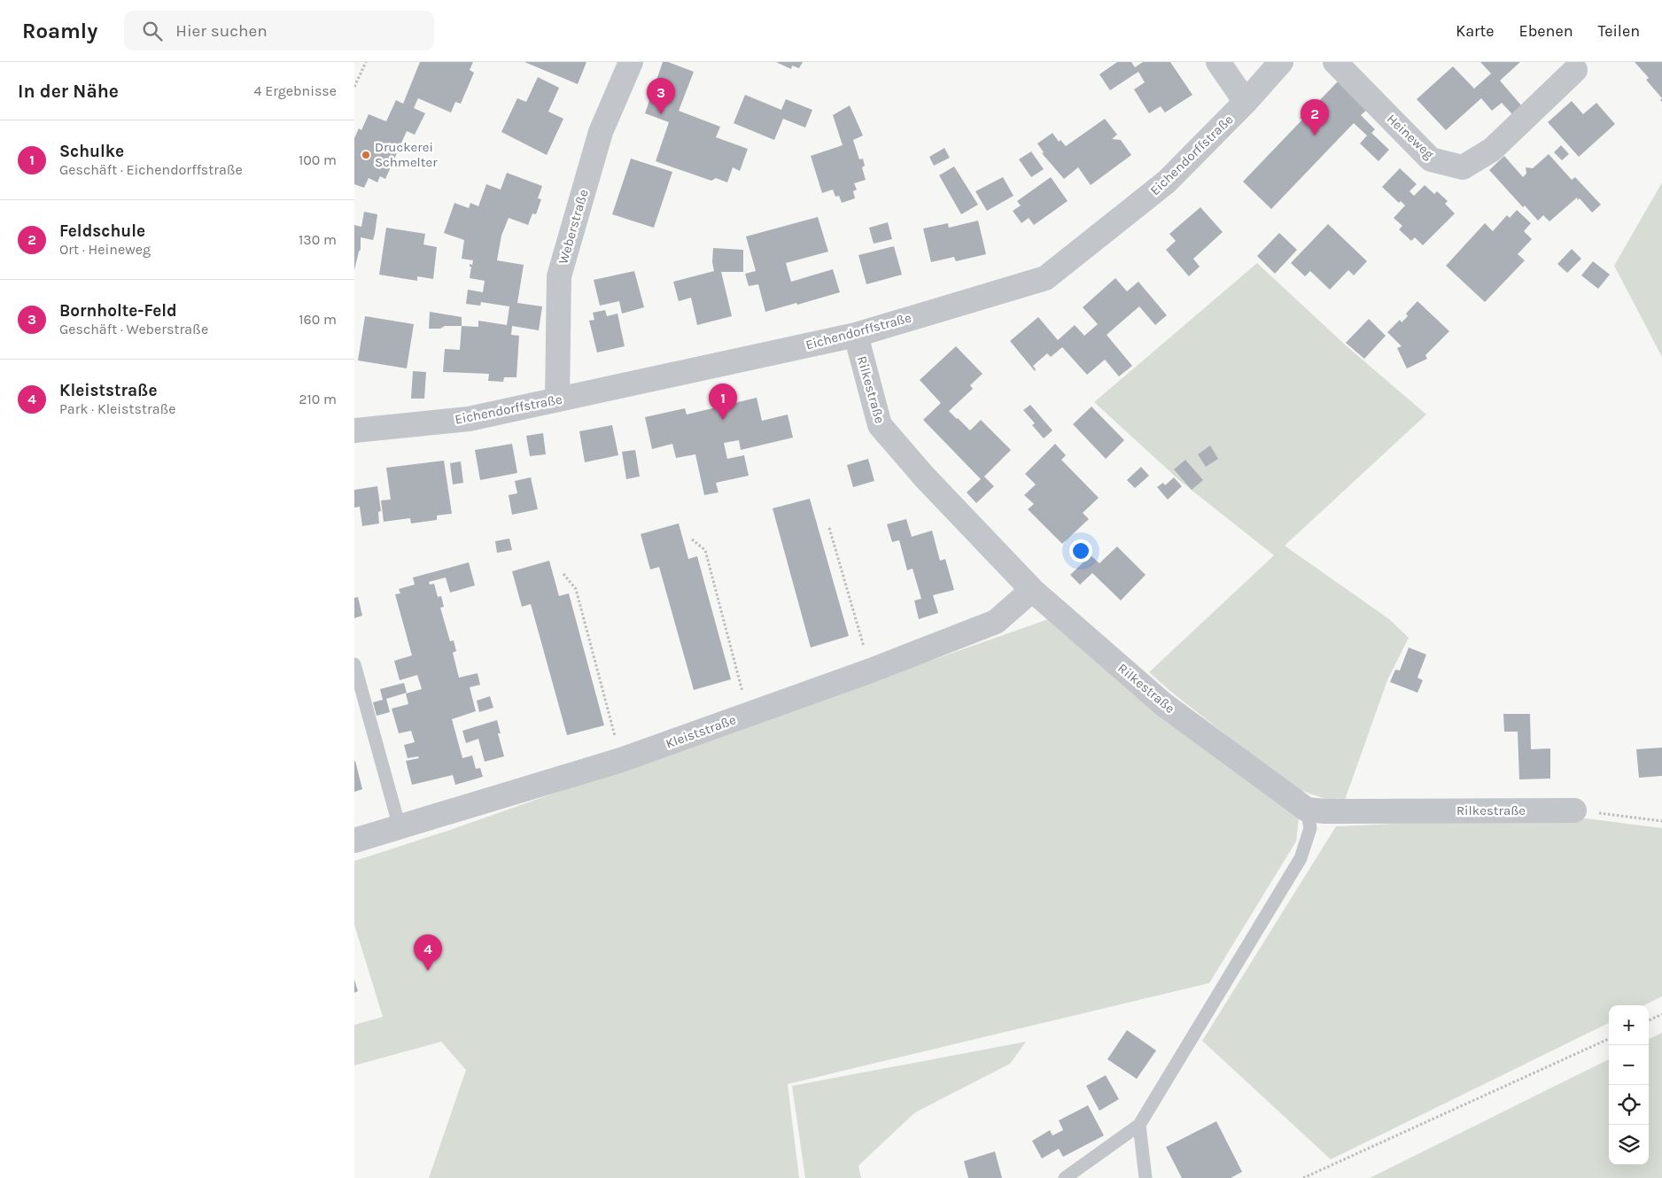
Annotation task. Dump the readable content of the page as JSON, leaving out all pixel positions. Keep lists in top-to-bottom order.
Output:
{
  "streets": {
    "street": [
      "Heineweg",
      "Eichendorffstraße",
      "Weberstraße",
      "Rilkestraße",
      "Kleiststraße"
    ]
  },
  "crossings": [
    ["Eichendorffstraße", "Weberstraße"],
    ["Eichendorffstraße", "Rilkestraße"],
    ["Rilkestraße", "Kleiststraße"]
  ],
  "places": ["Druckerei Schmelter"],
  "page": {
    "header": "Roamly",
    "search": "Hier suchen",
    "nav": ["Karte", "Ebenen", "Teilen"],
    "heading": ["In der Nähe", "4 Ergebnisse"],
    "pins": [
      "3",
      "2",
      "1",
      "4"
    ],
    "list": [
      {
        "mark": "1",
        "name": "Schulke",
        "note": "Geschäft · Eichendorffstraße",
        "value": "100 m"
      },
      {
        "mark": "2",
        "name": "Feldschule",
        "note": "Ort · Heineweg",
        "value": "130 m"
      },
      {
        "mark": "3",
        "name": "Bornholte-Feld",
        "note": "Geschäft · Weberstraße",
        "value": "160 m"
      },
      {
        "mark": "4",
        "name": "Kleiststraße",
        "note": "Park · Kleiststraße",
        "value": "210 m"
      }
    ],
    "map_buttons": ["+", "−"]
  }
}
